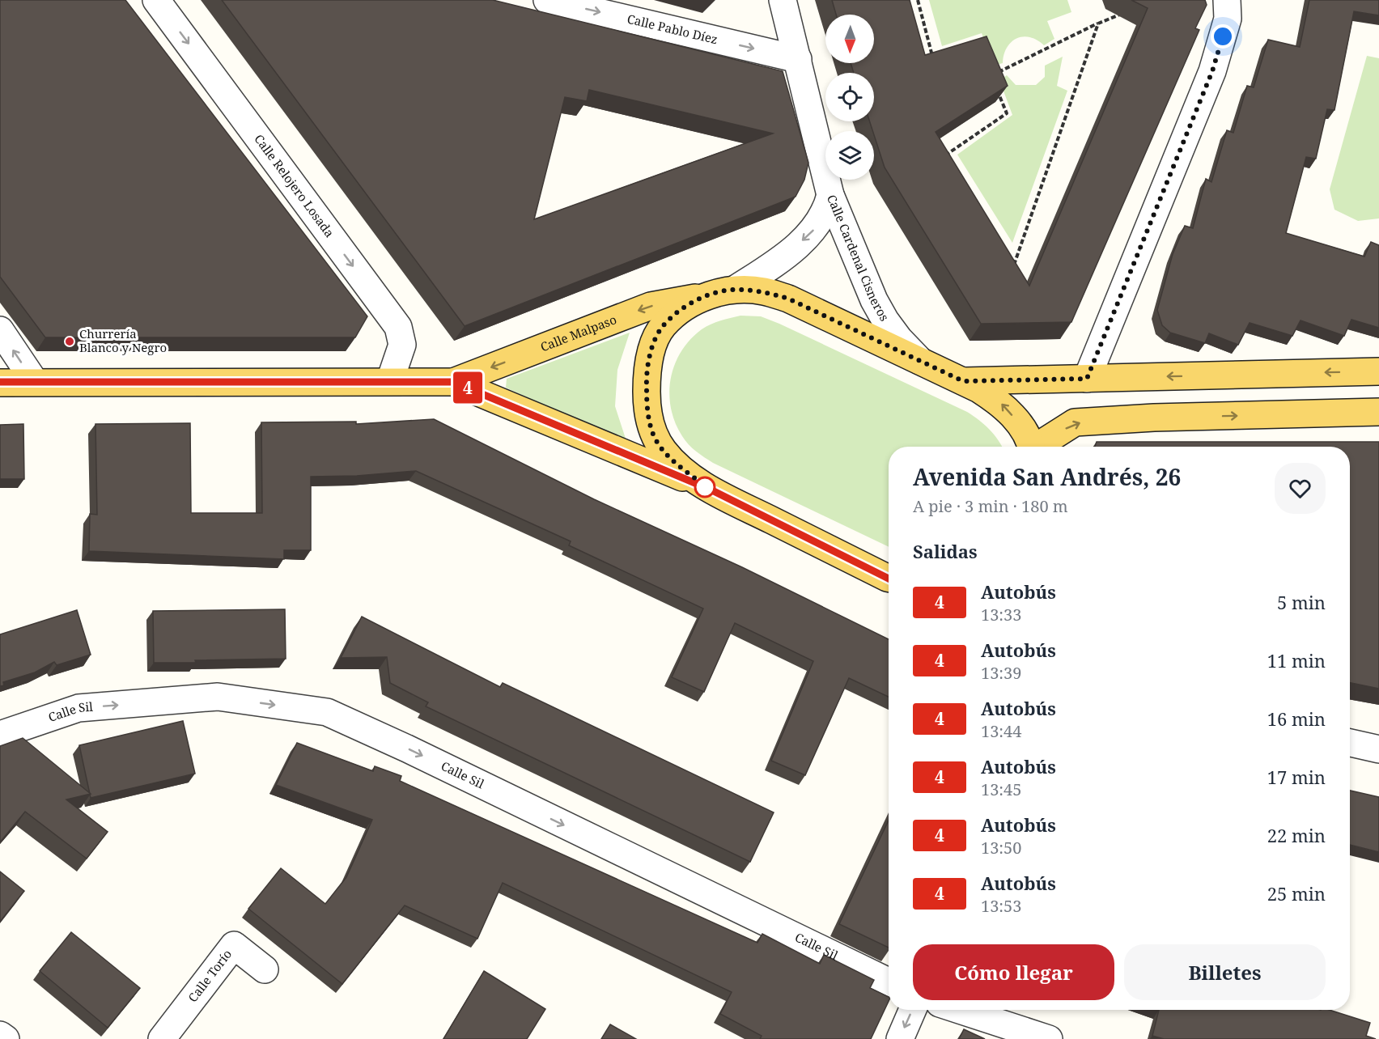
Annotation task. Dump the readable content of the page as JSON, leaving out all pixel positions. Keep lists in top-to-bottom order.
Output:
{
  "streets": {
    "main road": ["Calle Malpaso"],
    "street": [
      "Calle Pablo Díez",
      "Calle Relojero Losada",
      "Calle Cardenal Cisneros",
      "Calle Sil",
      "Calle Torío"
    ]
  },
  "crossings": [
    ["Calle Pablo Díez", "Calle Cardenal Cisneros"]
  ],
  "one_way": [
    "Calle Pablo Díez",
    "Calle Relojero Losada",
    "Calle Malpaso",
    "Calle Sil"
  ],
  "places": ["Churrería Blanco y Negro"],
  "lines": ["bus line 4"],
  "north": "bottom",
  "page": {
    "on_map": "4",
    "heading": [
      ["Avenida San Andrés, 26", "A pie · 3 min · 180 m"],
      "Salidas"
    ],
    "list": [
      {
        "mark": "4",
        "name": "Autobús",
        "note": "13:33",
        "value": "5 min"
      },
      {
        "mark": "4",
        "name": "Autobús",
        "note": "13:39",
        "value": "11 min"
      },
      {
        "mark": "4",
        "name": "Autobús",
        "note": "13:44",
        "value": "16 min"
      },
      {
        "mark": "4",
        "name": "Autobús",
        "note": "13:45",
        "value": "17 min"
      },
      {
        "mark": "4",
        "name": "Autobús",
        "note": "13:50",
        "value": "22 min"
      },
      {
        "mark": "4",
        "name": "Autobús",
        "note": "13:53",
        "value": "25 min"
      }
    ],
    "buttons": ["Cómo llegar", "Billetes"]
  }
}
